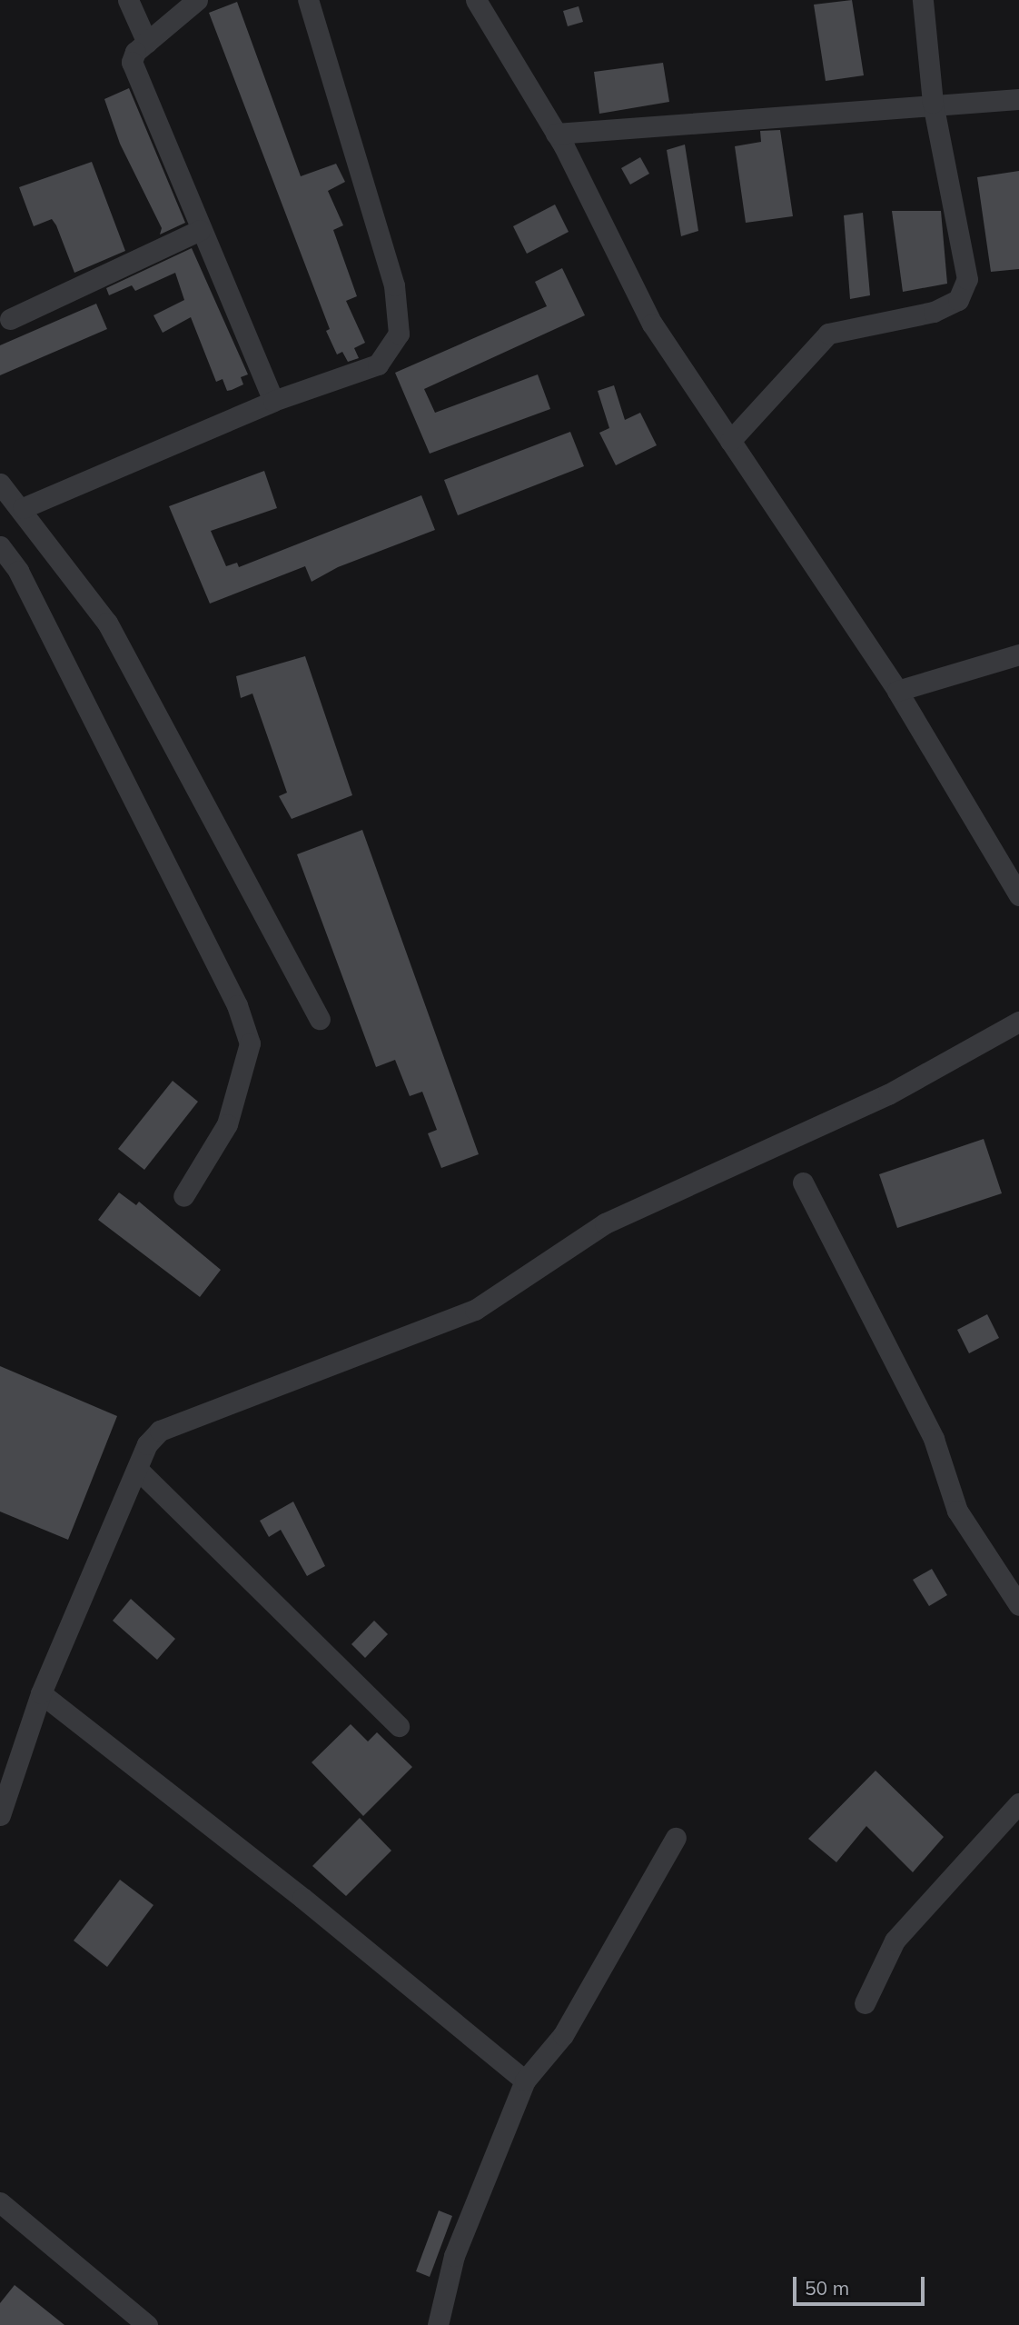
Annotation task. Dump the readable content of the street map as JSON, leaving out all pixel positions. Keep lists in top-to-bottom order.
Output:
{
  "scale_bar": "50 m"
}
